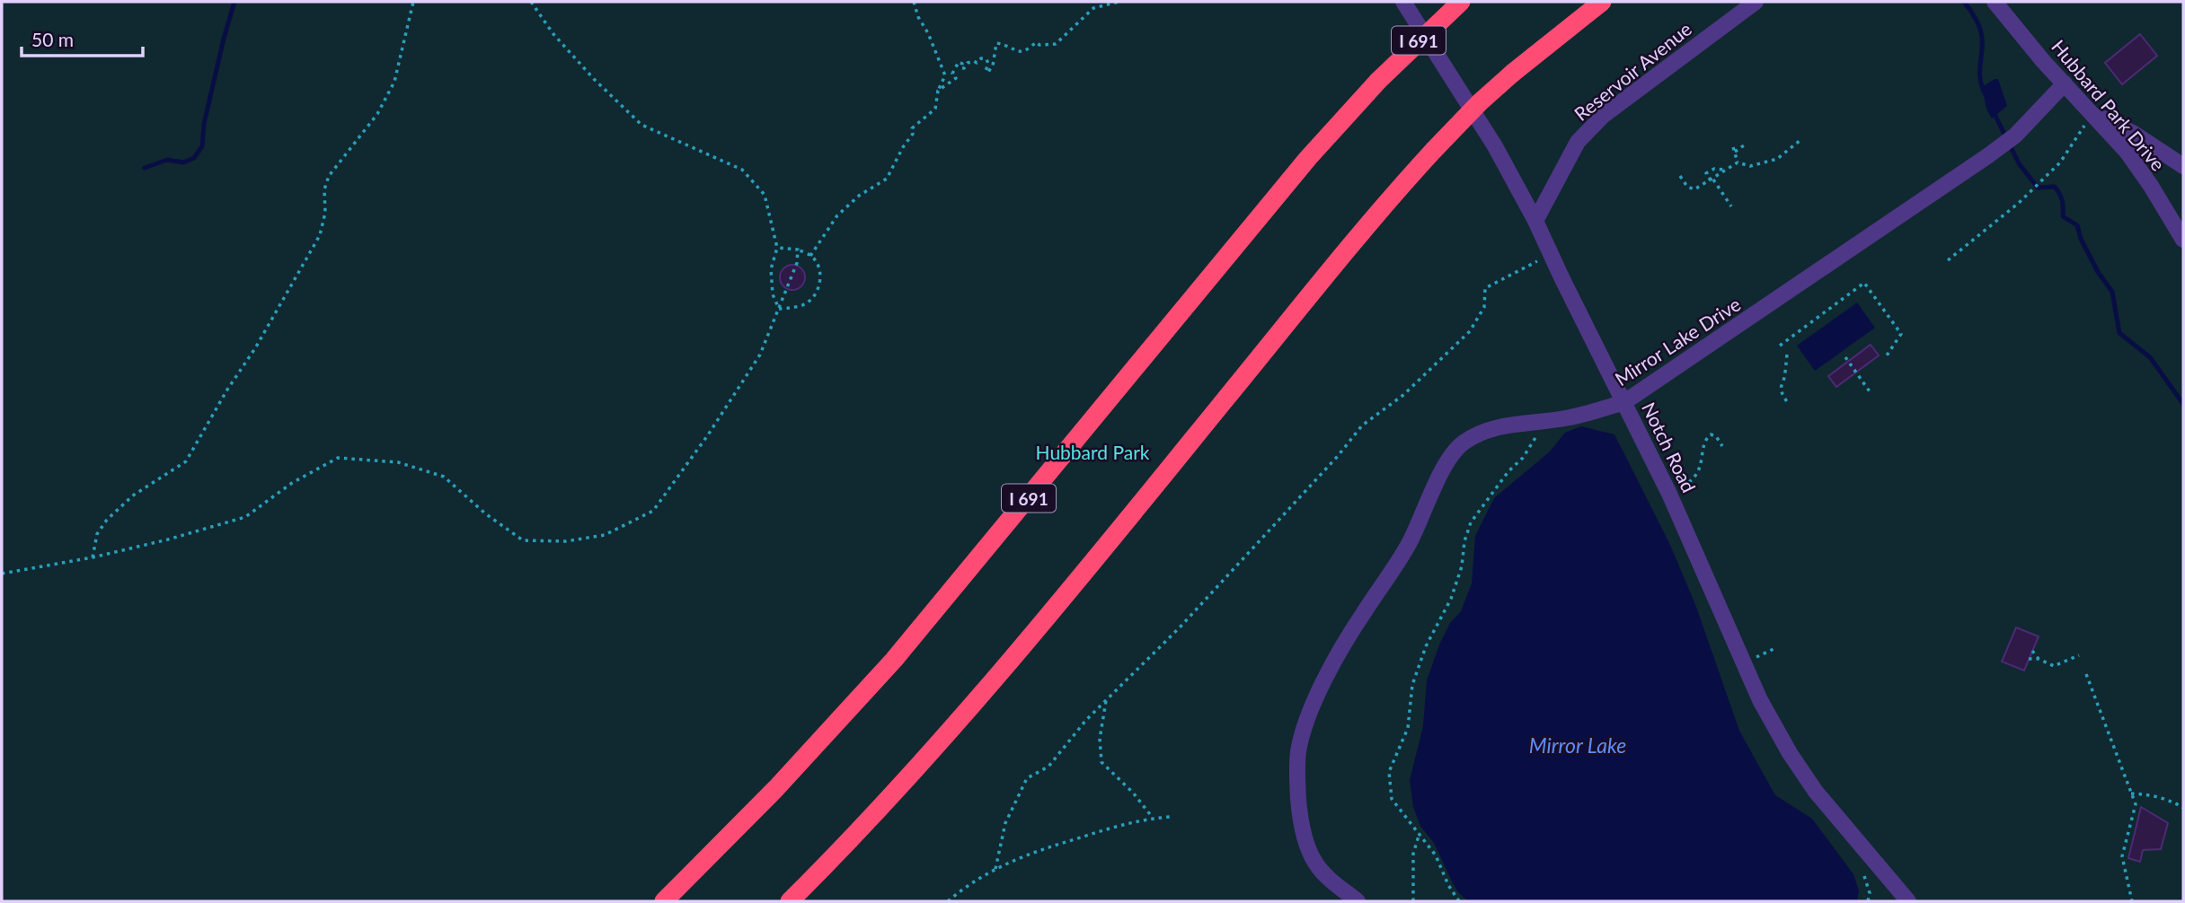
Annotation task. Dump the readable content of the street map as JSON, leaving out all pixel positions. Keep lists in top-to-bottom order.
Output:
{
  "streets": {
    "highway": ["I 691"],
    "street": [
      "Reservoir Avenue",
      "Hubbard Park Drive",
      "Mirror Lake Drive",
      "Notch Road"
    ]
  },
  "crossings": [
    ["Reservoir Avenue", "Notch Road"],
    ["Hubbard Park Drive", "Mirror Lake Drive"],
    ["Mirror Lake Drive", "Notch Road"]
  ],
  "water": ["Mirror Lake"],
  "parks": ["Hubbard Park"],
  "scale_bar": "50 m"
}
